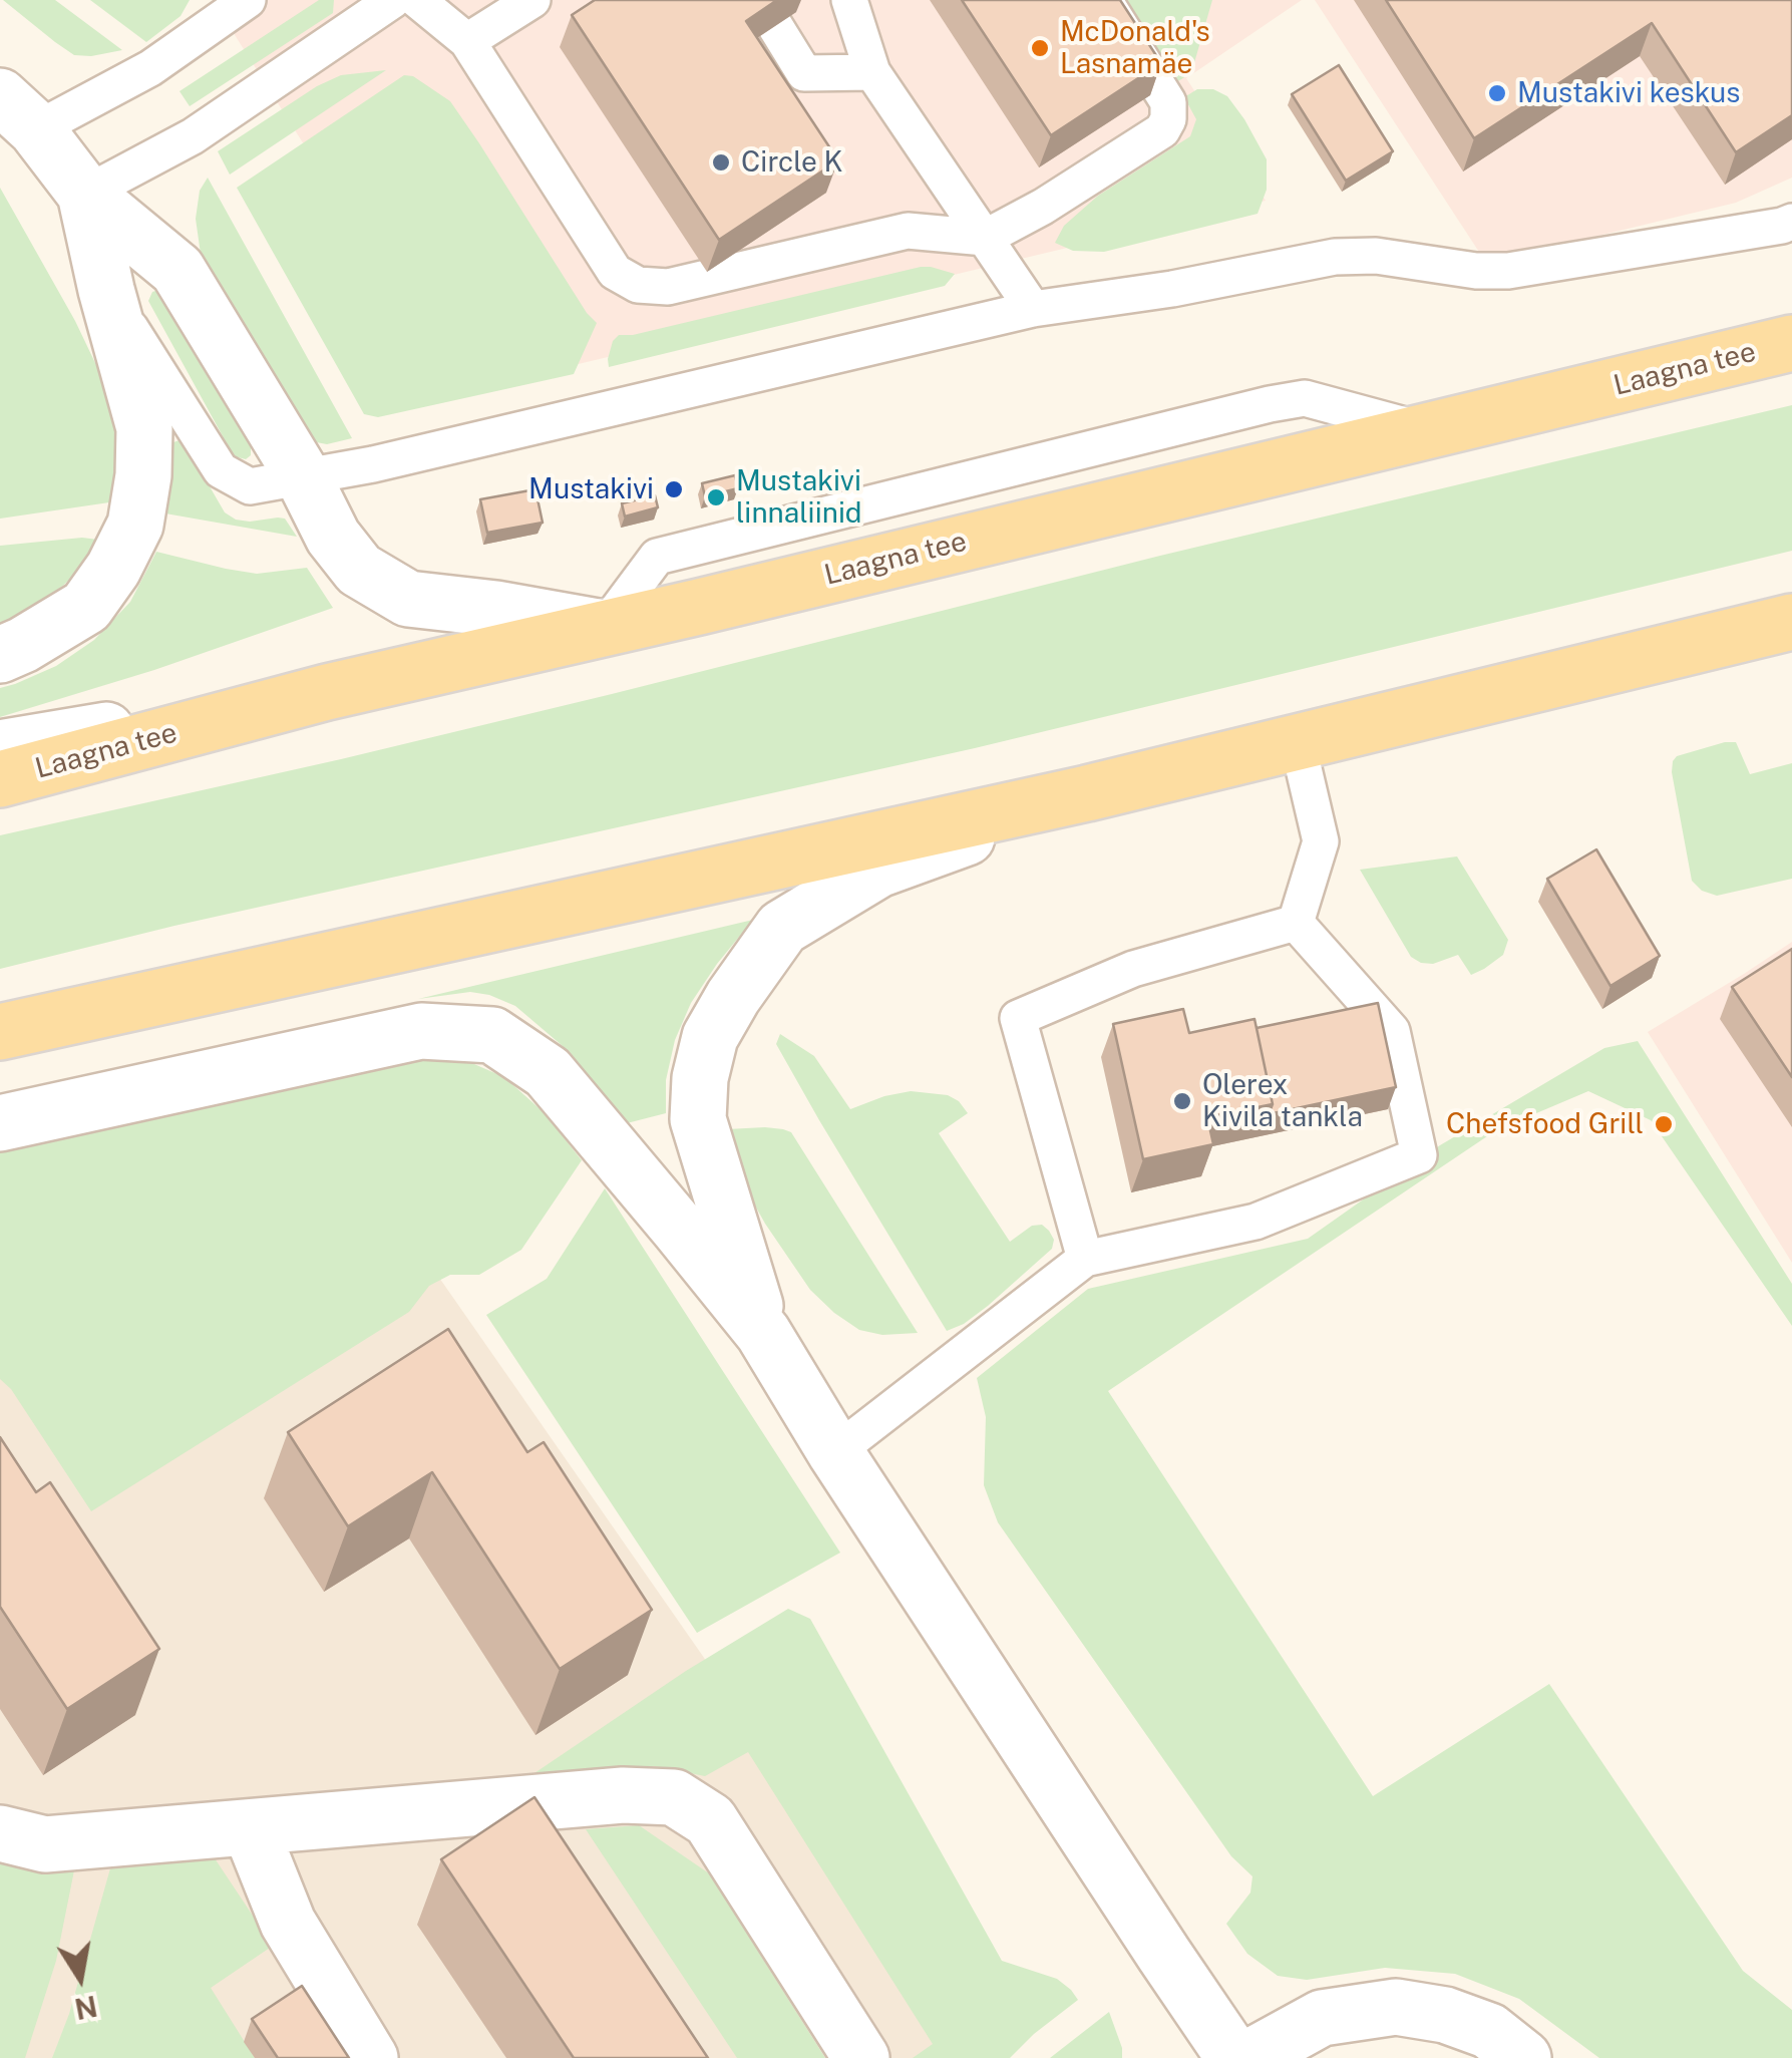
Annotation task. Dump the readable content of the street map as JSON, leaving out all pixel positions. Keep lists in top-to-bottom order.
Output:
{
  "streets": {
    "main road": ["Laagna tee"]
  },
  "places": [
    "McDonald's Lasnamäe",
    "Mustakivi keskus",
    "Circle K",
    "Mustakivi",
    "Mustakivi linnaliinid",
    "Olerex Kivila tankla",
    "Chefsfood Grill"
  ],
  "north": "bottom"
}
